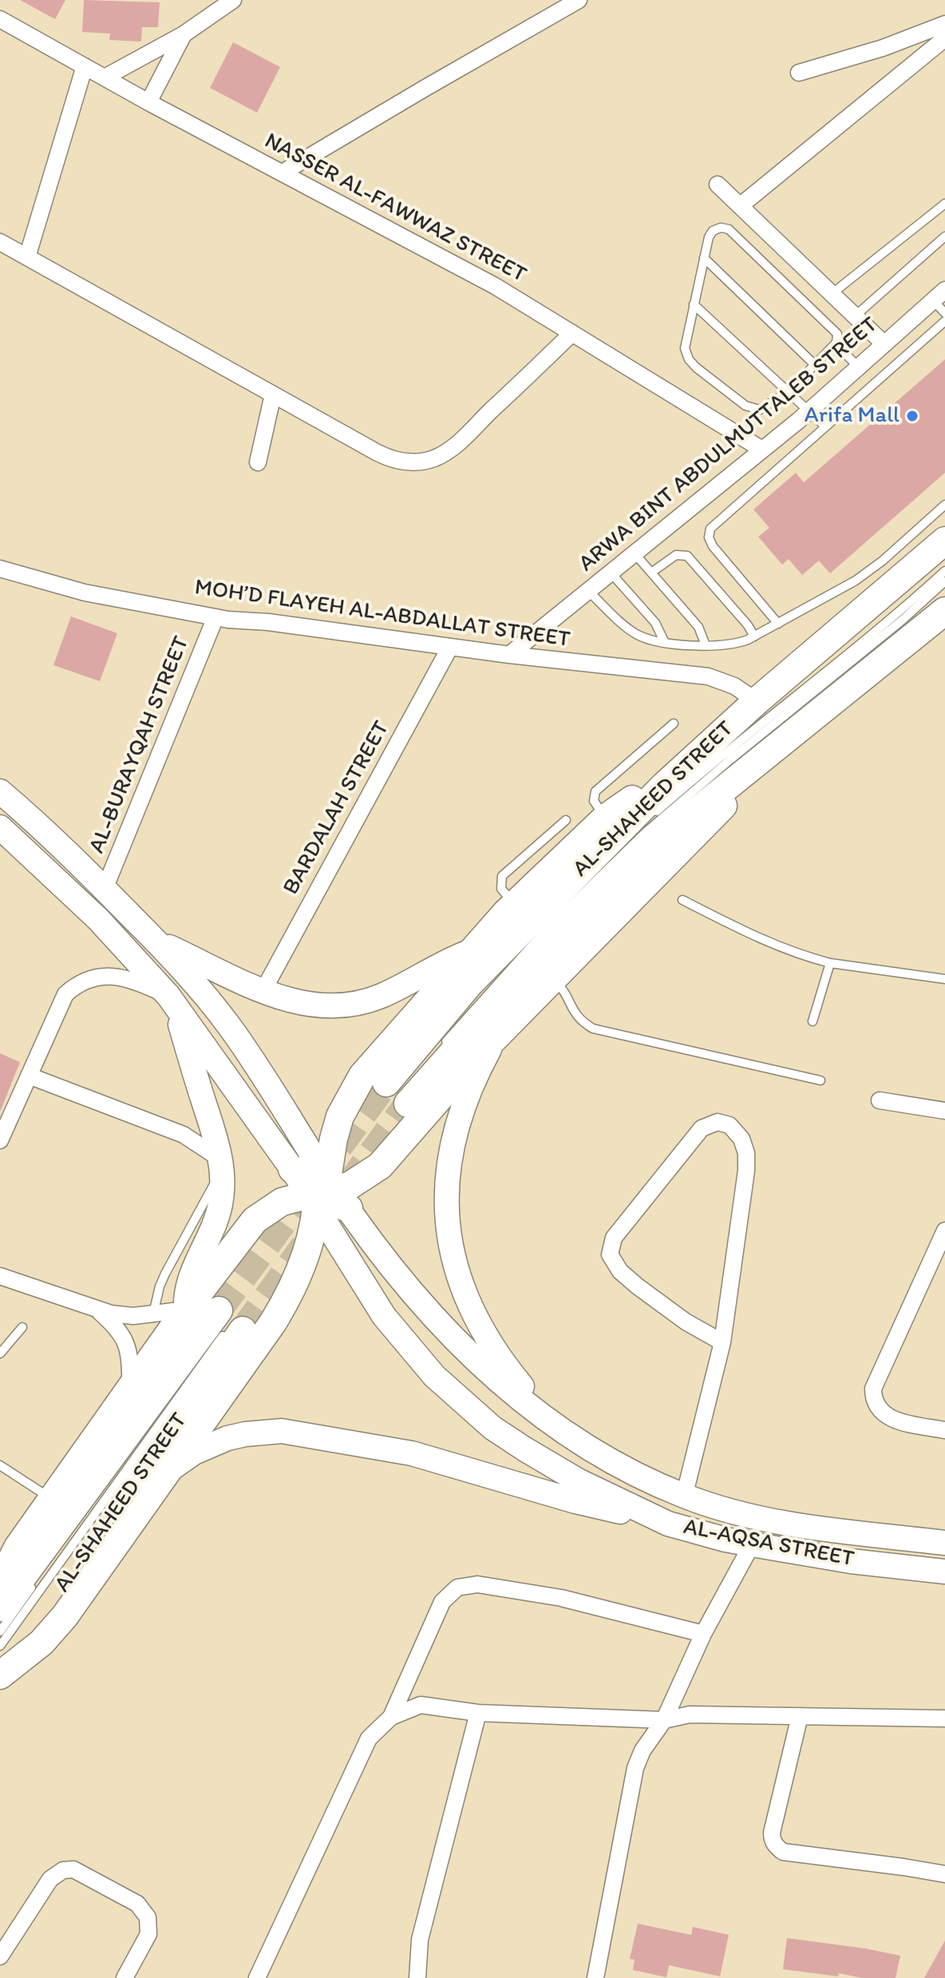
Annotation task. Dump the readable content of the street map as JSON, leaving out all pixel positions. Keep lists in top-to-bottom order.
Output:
{
  "streets": {
    "highway": ["AL-SHAHEED STREET"],
    "main road": ["AL-AQSA STREET"],
    "street": [
      "NASSER AL-FAWWAZ STREET",
      "ARWA BINT ABDULMUTTALEB STREET",
      "MOH’D FLAYEH AL-ABDALLAT STREET",
      "AL-BURAYQAH STREET",
      "BARDALAH STREET"
    ]
  },
  "crossings": [
    ["NASSER AL-FAWWAZ STREET", "ARWA BINT ABDULMUTTALEB STREET"],
    ["ARWA BINT ABDULMUTTALEB STREET", "MOH’D FLAYEH AL-ABDALLAT STREET"],
    ["MOH’D FLAYEH AL-ABDALLAT STREET", "AL-BURAYQAH STREET"],
    ["MOH’D FLAYEH AL-ABDALLAT STREET", "AL-SHAHEED STREET"],
    ["MOH’D FLAYEH AL-ABDALLAT STREET", "BARDALAH STREET"]
  ],
  "places": ["Arifa Mall"]
}
